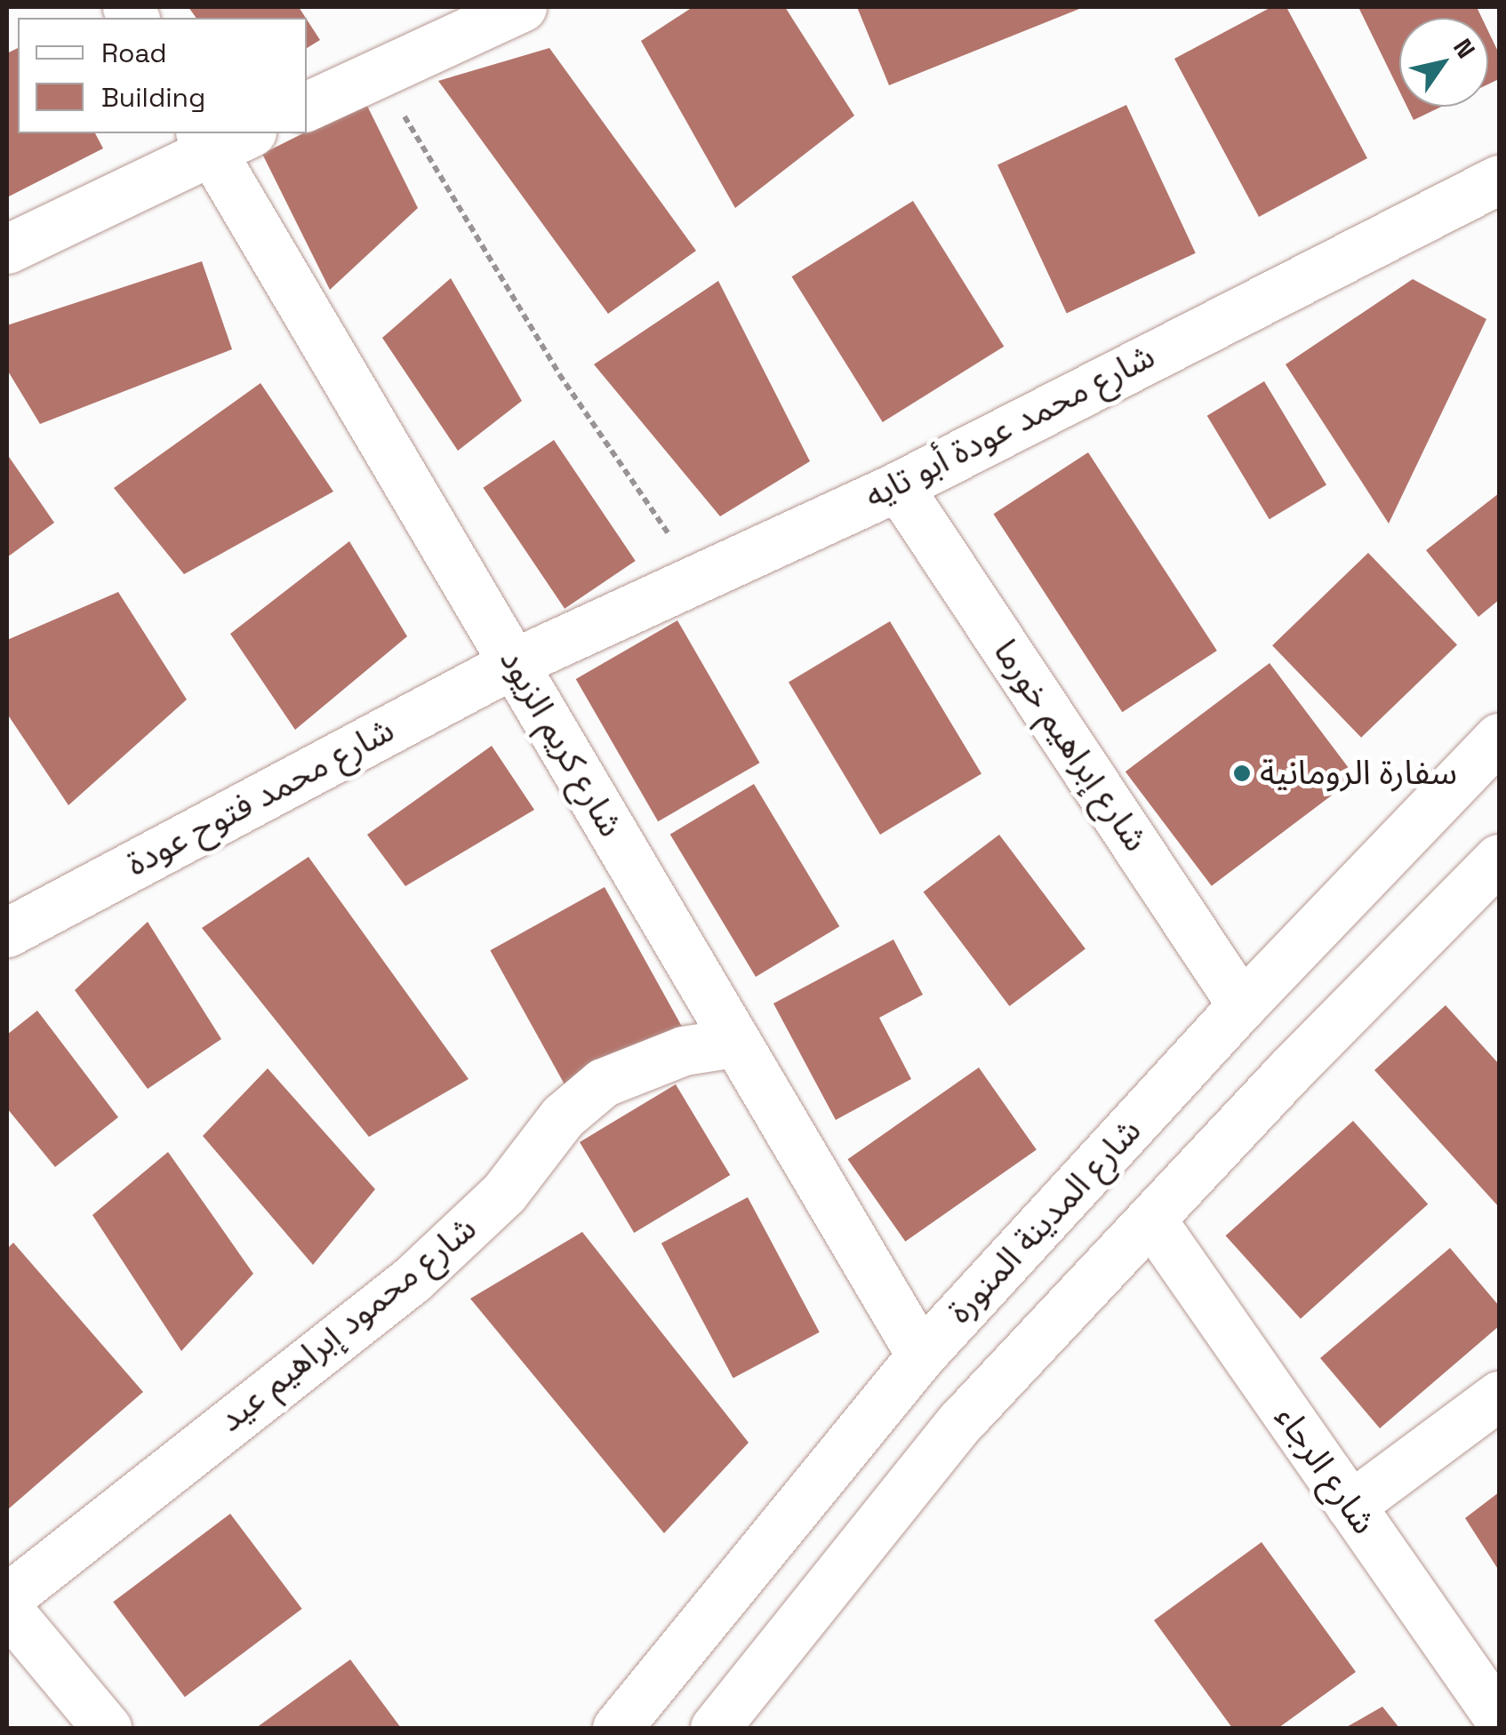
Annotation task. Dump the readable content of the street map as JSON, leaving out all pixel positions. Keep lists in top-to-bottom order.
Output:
{
  "streets": {
    "street": [
      "شارع محمد عودة أبو تايه",
      "شارع كريم الزيود",
      "شارع إبراهيم خورما",
      "شارع محمد فتوح عودة",
      "شارع المدينة المنورة",
      "شارع محمود إبراهيم عيد",
      "شارع الرجاء"
    ]
  },
  "crossings": [
    ["شارع محمد عودة أبو تايه", "شارع كريم الزيود"],
    ["شارع محمد عودة أبو تايه", "شارع إبراهيم خورما"],
    ["شارع محمد عودة أبو تايه", "شارع محمد فتوح عودة"],
    ["شارع كريم الزيود", "شارع محمد فتوح عودة"],
    ["شارع كريم الزيود", "شارع المدينة المنورة"],
    ["شارع كريم الزيود", "شارع محمود إبراهيم عيد"],
    ["شارع إبراهيم خورما", "شارع المدينة المنورة"]
  ],
  "places": ["سفارة الرومانية"],
  "legend": ["Road", "Building"],
  "north": "top right"
}
